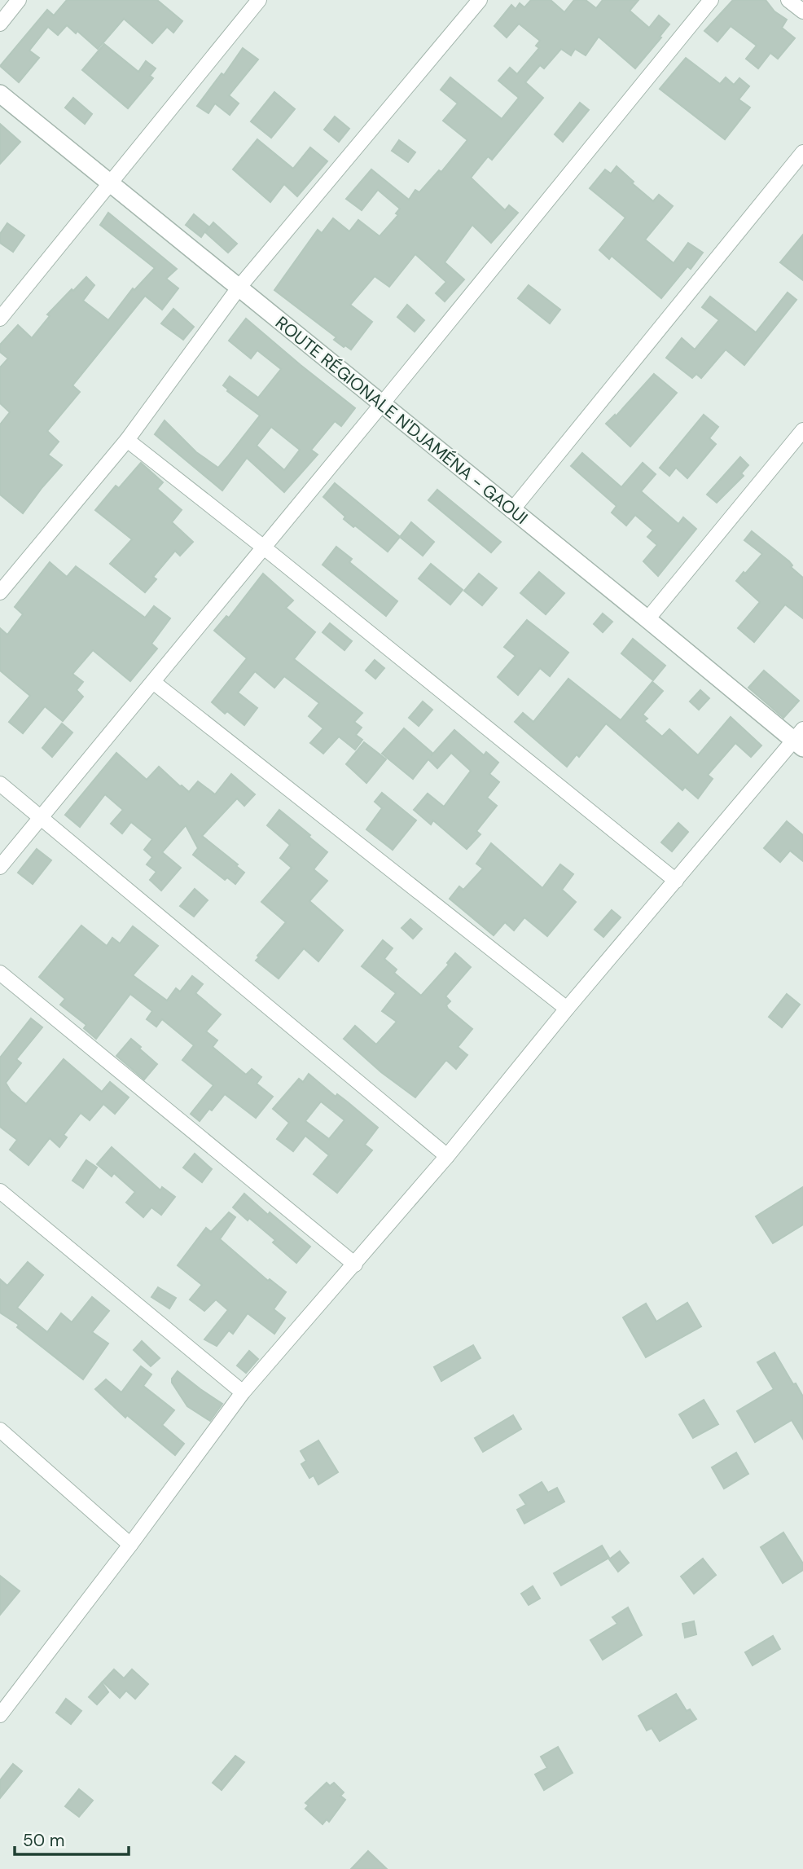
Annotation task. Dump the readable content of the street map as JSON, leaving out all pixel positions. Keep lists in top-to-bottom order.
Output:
{
  "streets": {
    "street": ["ROUTE RÉGIONALE N'DJAMÉNA - GAOUI"]
  },
  "scale_bar": "50 m"
}
